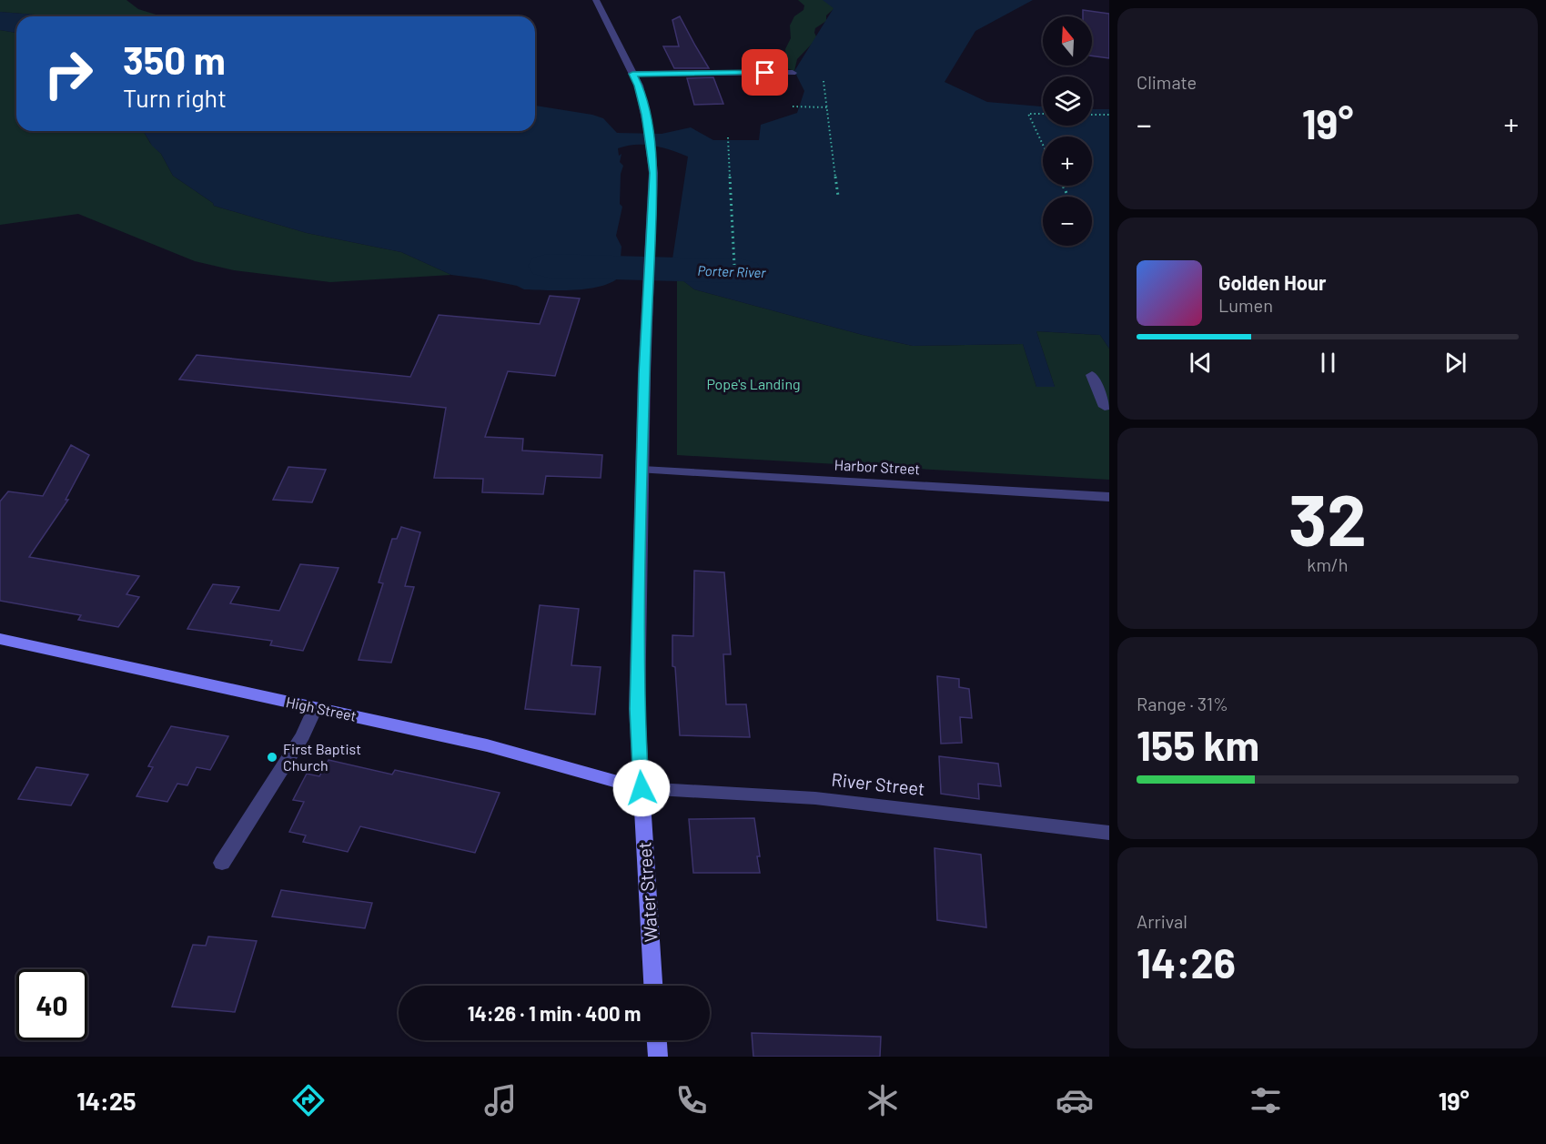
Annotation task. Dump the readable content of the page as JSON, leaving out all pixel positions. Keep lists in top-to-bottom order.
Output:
{
  "streets": {
    "main road": ["High Street", "Water Street"],
    "street": ["Harbor Street", "River Street"]
  },
  "crossings": [
    ["High Street", "River Street"],
    ["High Street", "Water Street"],
    ["River Street", "Water Street"]
  ],
  "water": ["Porter River"],
  "parks": ["Pope's Landing"],
  "places": ["First Baptist Church"],
  "north": "top",
  "page": {
    "tile": [
      "Climate",
      ["32", "km/h"],
      ["Range · 31%", "155 km"],
      ["Arrival", "14:26"]
    ],
    "map_buttons": ["+", "−"],
    "turn": ["350 m", "Turn right"],
    "heat": ["−", "19°", "+"],
    "song": ["Golden Hour", "Lumen"],
    "limit": "40",
    "trip": "14:26 · 1 min · 400 m",
    "tabs": ["14:25", "19°"]
  }
}
